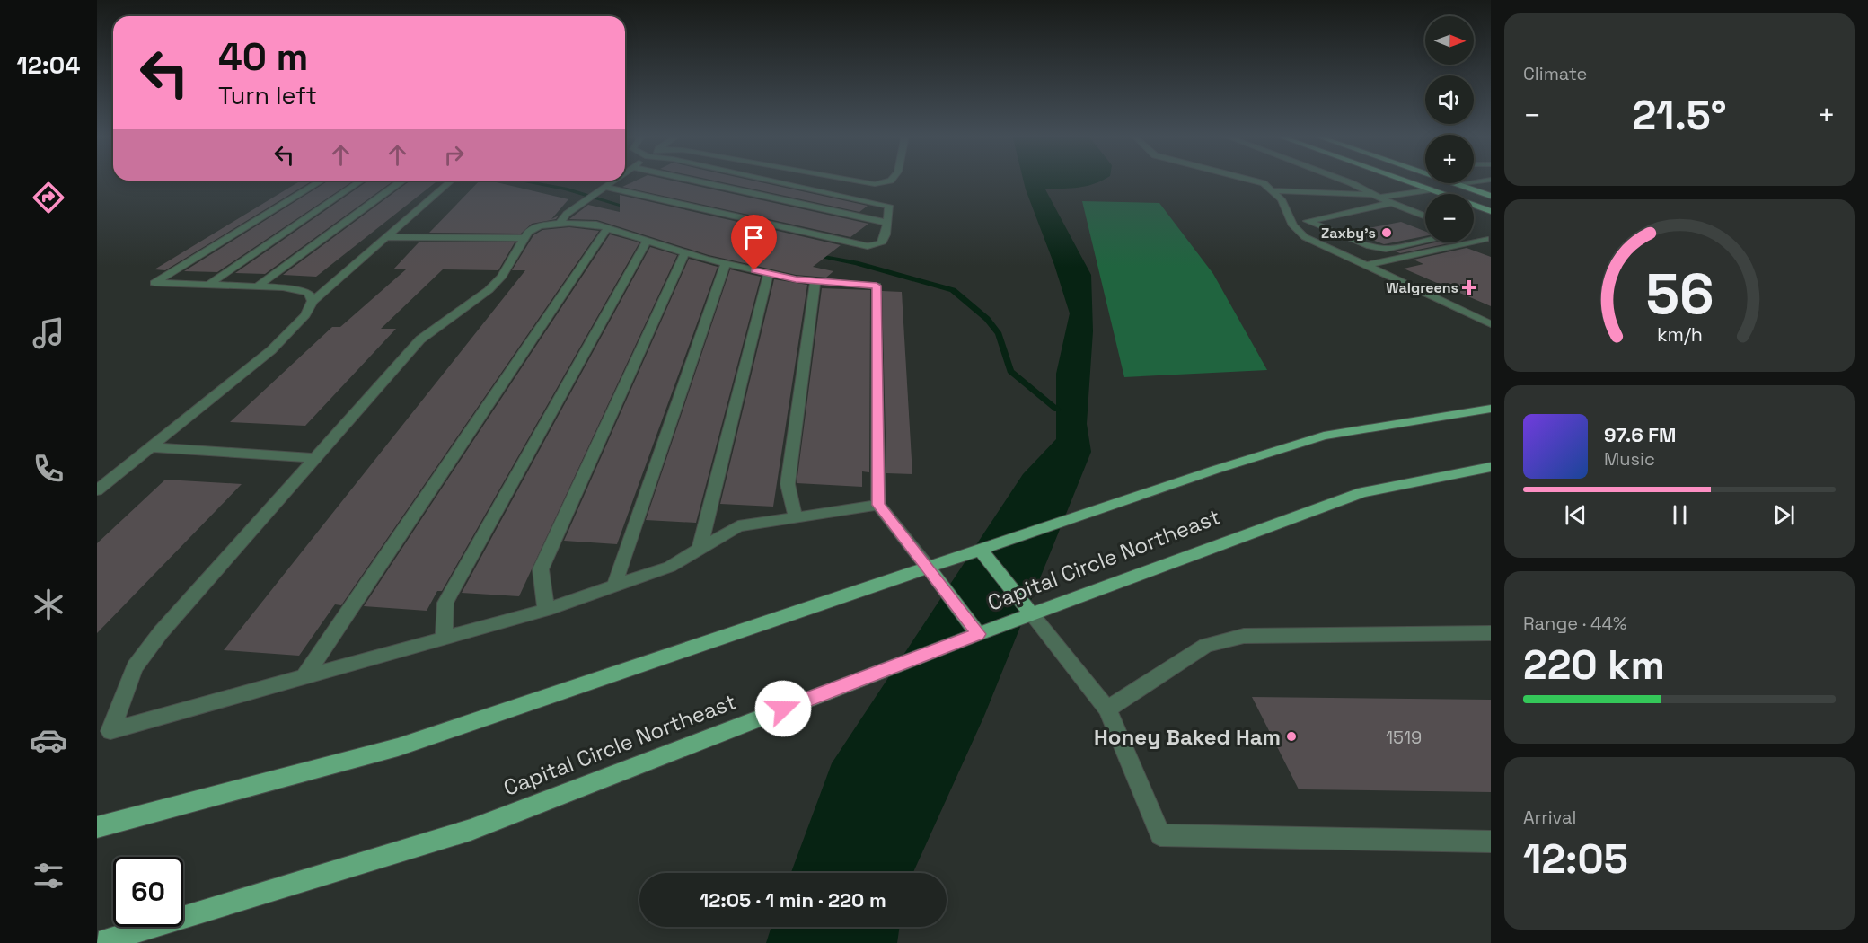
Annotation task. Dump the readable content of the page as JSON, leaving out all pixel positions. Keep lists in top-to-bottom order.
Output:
{
  "streets": {
    "main road": ["Capital Circle Northeast"]
  },
  "places": {
    "other": ["Zaxby's", "Honey Baked Ham"],
    "health": ["Walgreens"]
  },
  "house_numbers": ["1519"],
  "north": "right",
  "page": {
    "tabs": "12:04",
    "tile": [
      "Climate",
      ["Range · 44%", "220 km"],
      ["Arrival", "12:05"]
    ],
    "map_buttons": ["+", "−"],
    "turn": ["40 m", "Turn left"],
    "heat": ["−", "21.5°", "+"],
    "song": ["97.6 FM", "Music"],
    "limit": "60",
    "trip": "12:05 · 1 min · 220 m",
    "gauge": ["56", "km/h"]
  }
}
